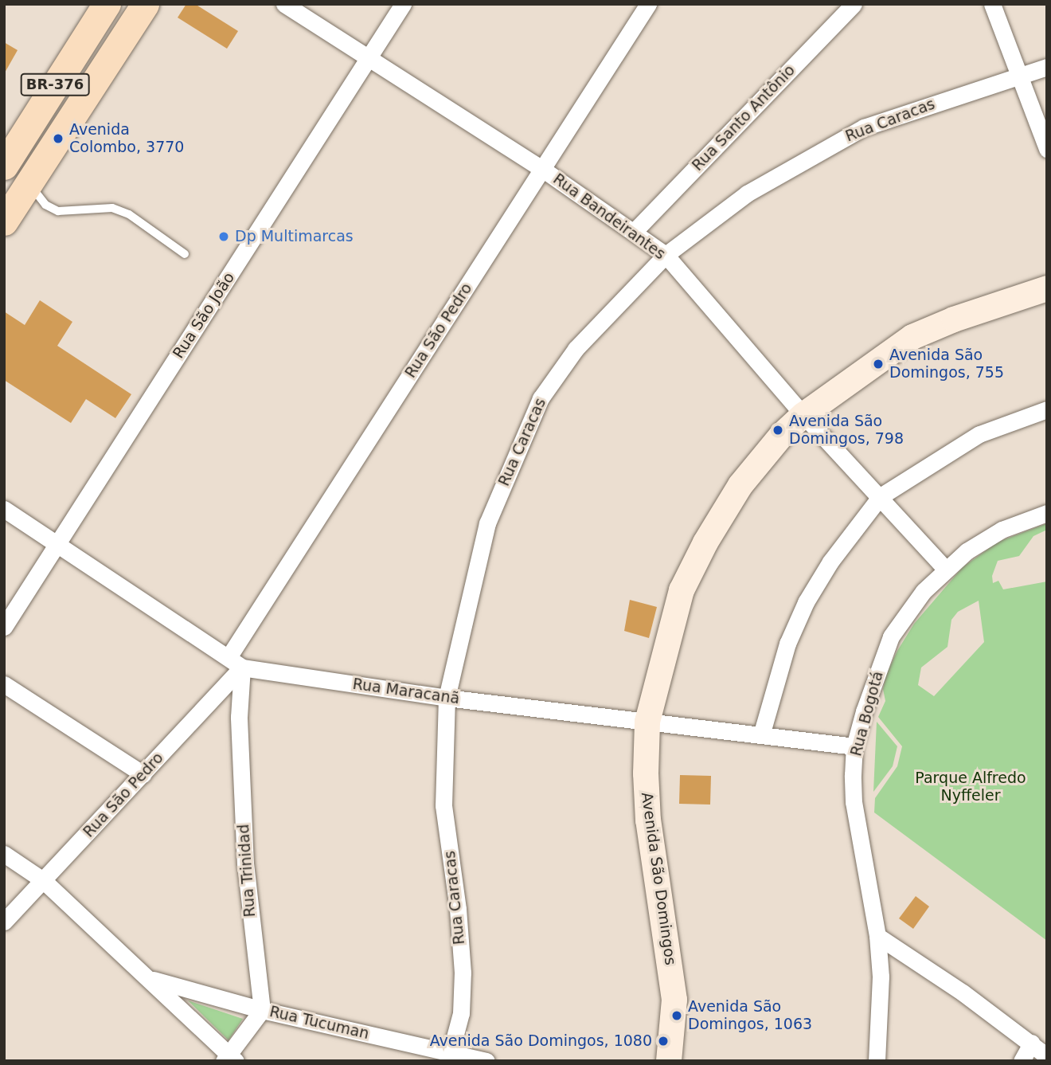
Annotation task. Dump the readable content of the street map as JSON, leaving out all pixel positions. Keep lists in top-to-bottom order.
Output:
{
  "streets": {
    "main road": ["BR-376"],
    "street": [
      "Rua Santo Antônio",
      "Rua Caracas",
      "Rua Bandeirantes",
      "Rua São João",
      "Rua São Pedro",
      "Rua Maracanã",
      "Rua Bogotá",
      "Rua Trinidad",
      "Avenida São Domingos",
      "Rua Tucuman"
    ]
  },
  "crossings": [
    ["Rua Santo Antônio", "Rua Bandeirantes"],
    ["Rua Caracas", "Rua Bandeirantes"],
    ["Rua Caracas", "Rua Maracanã"],
    ["Rua Caracas", "Rua Tucuman"],
    ["Rua Bandeirantes", "Rua São João"],
    ["Rua Bandeirantes", "Rua São Pedro"],
    ["Rua Bandeirantes", "Rua Bogotá"],
    ["Rua Bandeirantes", "Avenida São Domingos"],
    ["Rua São João", "Rua Maracanã"],
    ["Rua São Pedro", "Rua Maracanã"],
    ["Rua São Pedro", "Rua Trinidad"],
    ["Rua Maracanã", "Rua Bogotá"],
    ["Rua Maracanã", "Rua Trinidad"],
    ["Rua Maracanã", "Avenida São Domingos"],
    ["Rua Trinidad", "Rua Tucuman"]
  ],
  "parks": ["Parque Alfredo Nyffeler"],
  "places": [
    "Avenida Colombo, 3770",
    "Dp Multimarcas",
    "Avenida São Domingos, 755",
    "Avenida São Domingos, 798",
    "Avenida São Domingos, 1063",
    "Avenida São Domingos, 1080"
  ]
}
